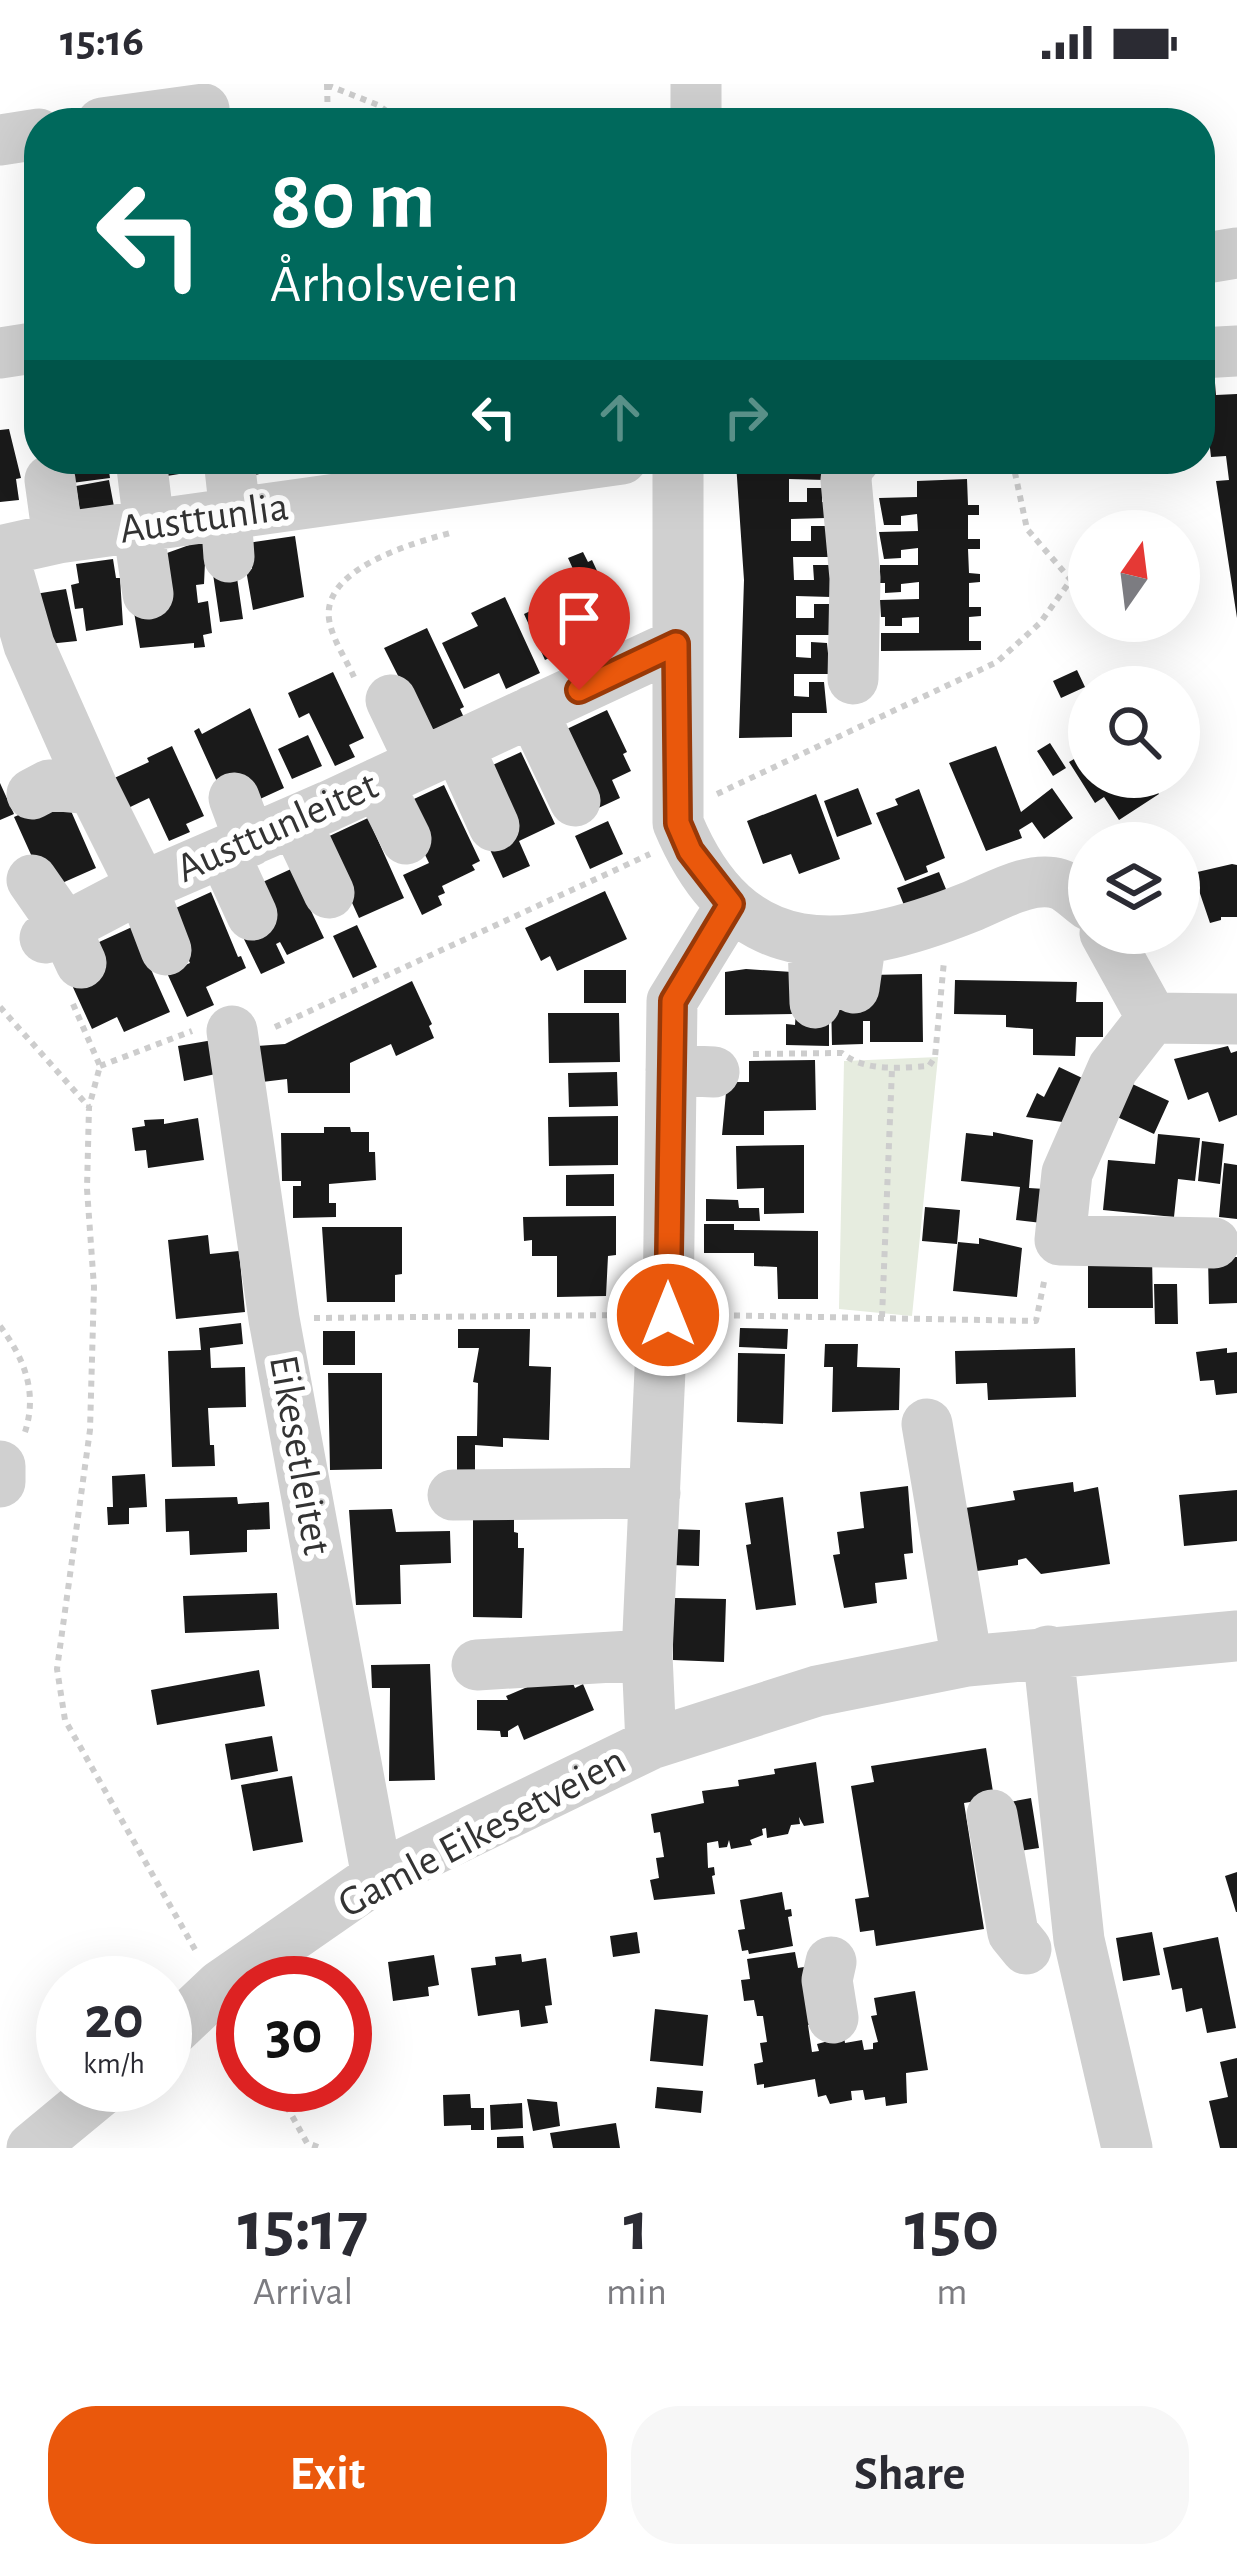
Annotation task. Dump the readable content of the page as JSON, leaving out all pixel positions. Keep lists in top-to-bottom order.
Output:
{
  "streets": {
    "street": [
      "Austtunlia",
      "Austtunleitet",
      "Eikesetleitet",
      "Gamle Eikesetveien"
    ]
  },
  "crossings": [
    ["Austtunlia", "Austtunleitet"],
    ["Eikesetleitet", "Gamle Eikesetveien"]
  ],
  "north": "top",
  "page": {
    "status": "15:16",
    "turn": ["80 m", "Årholsveien"],
    "speed": "20 km/h",
    "limit": "30",
    "eta": [
      "15:17",
      "Arrival",
      "1",
      "min",
      "150",
      "m"
    ],
    "buttons": ["Exit", "Share"]
  }
}
